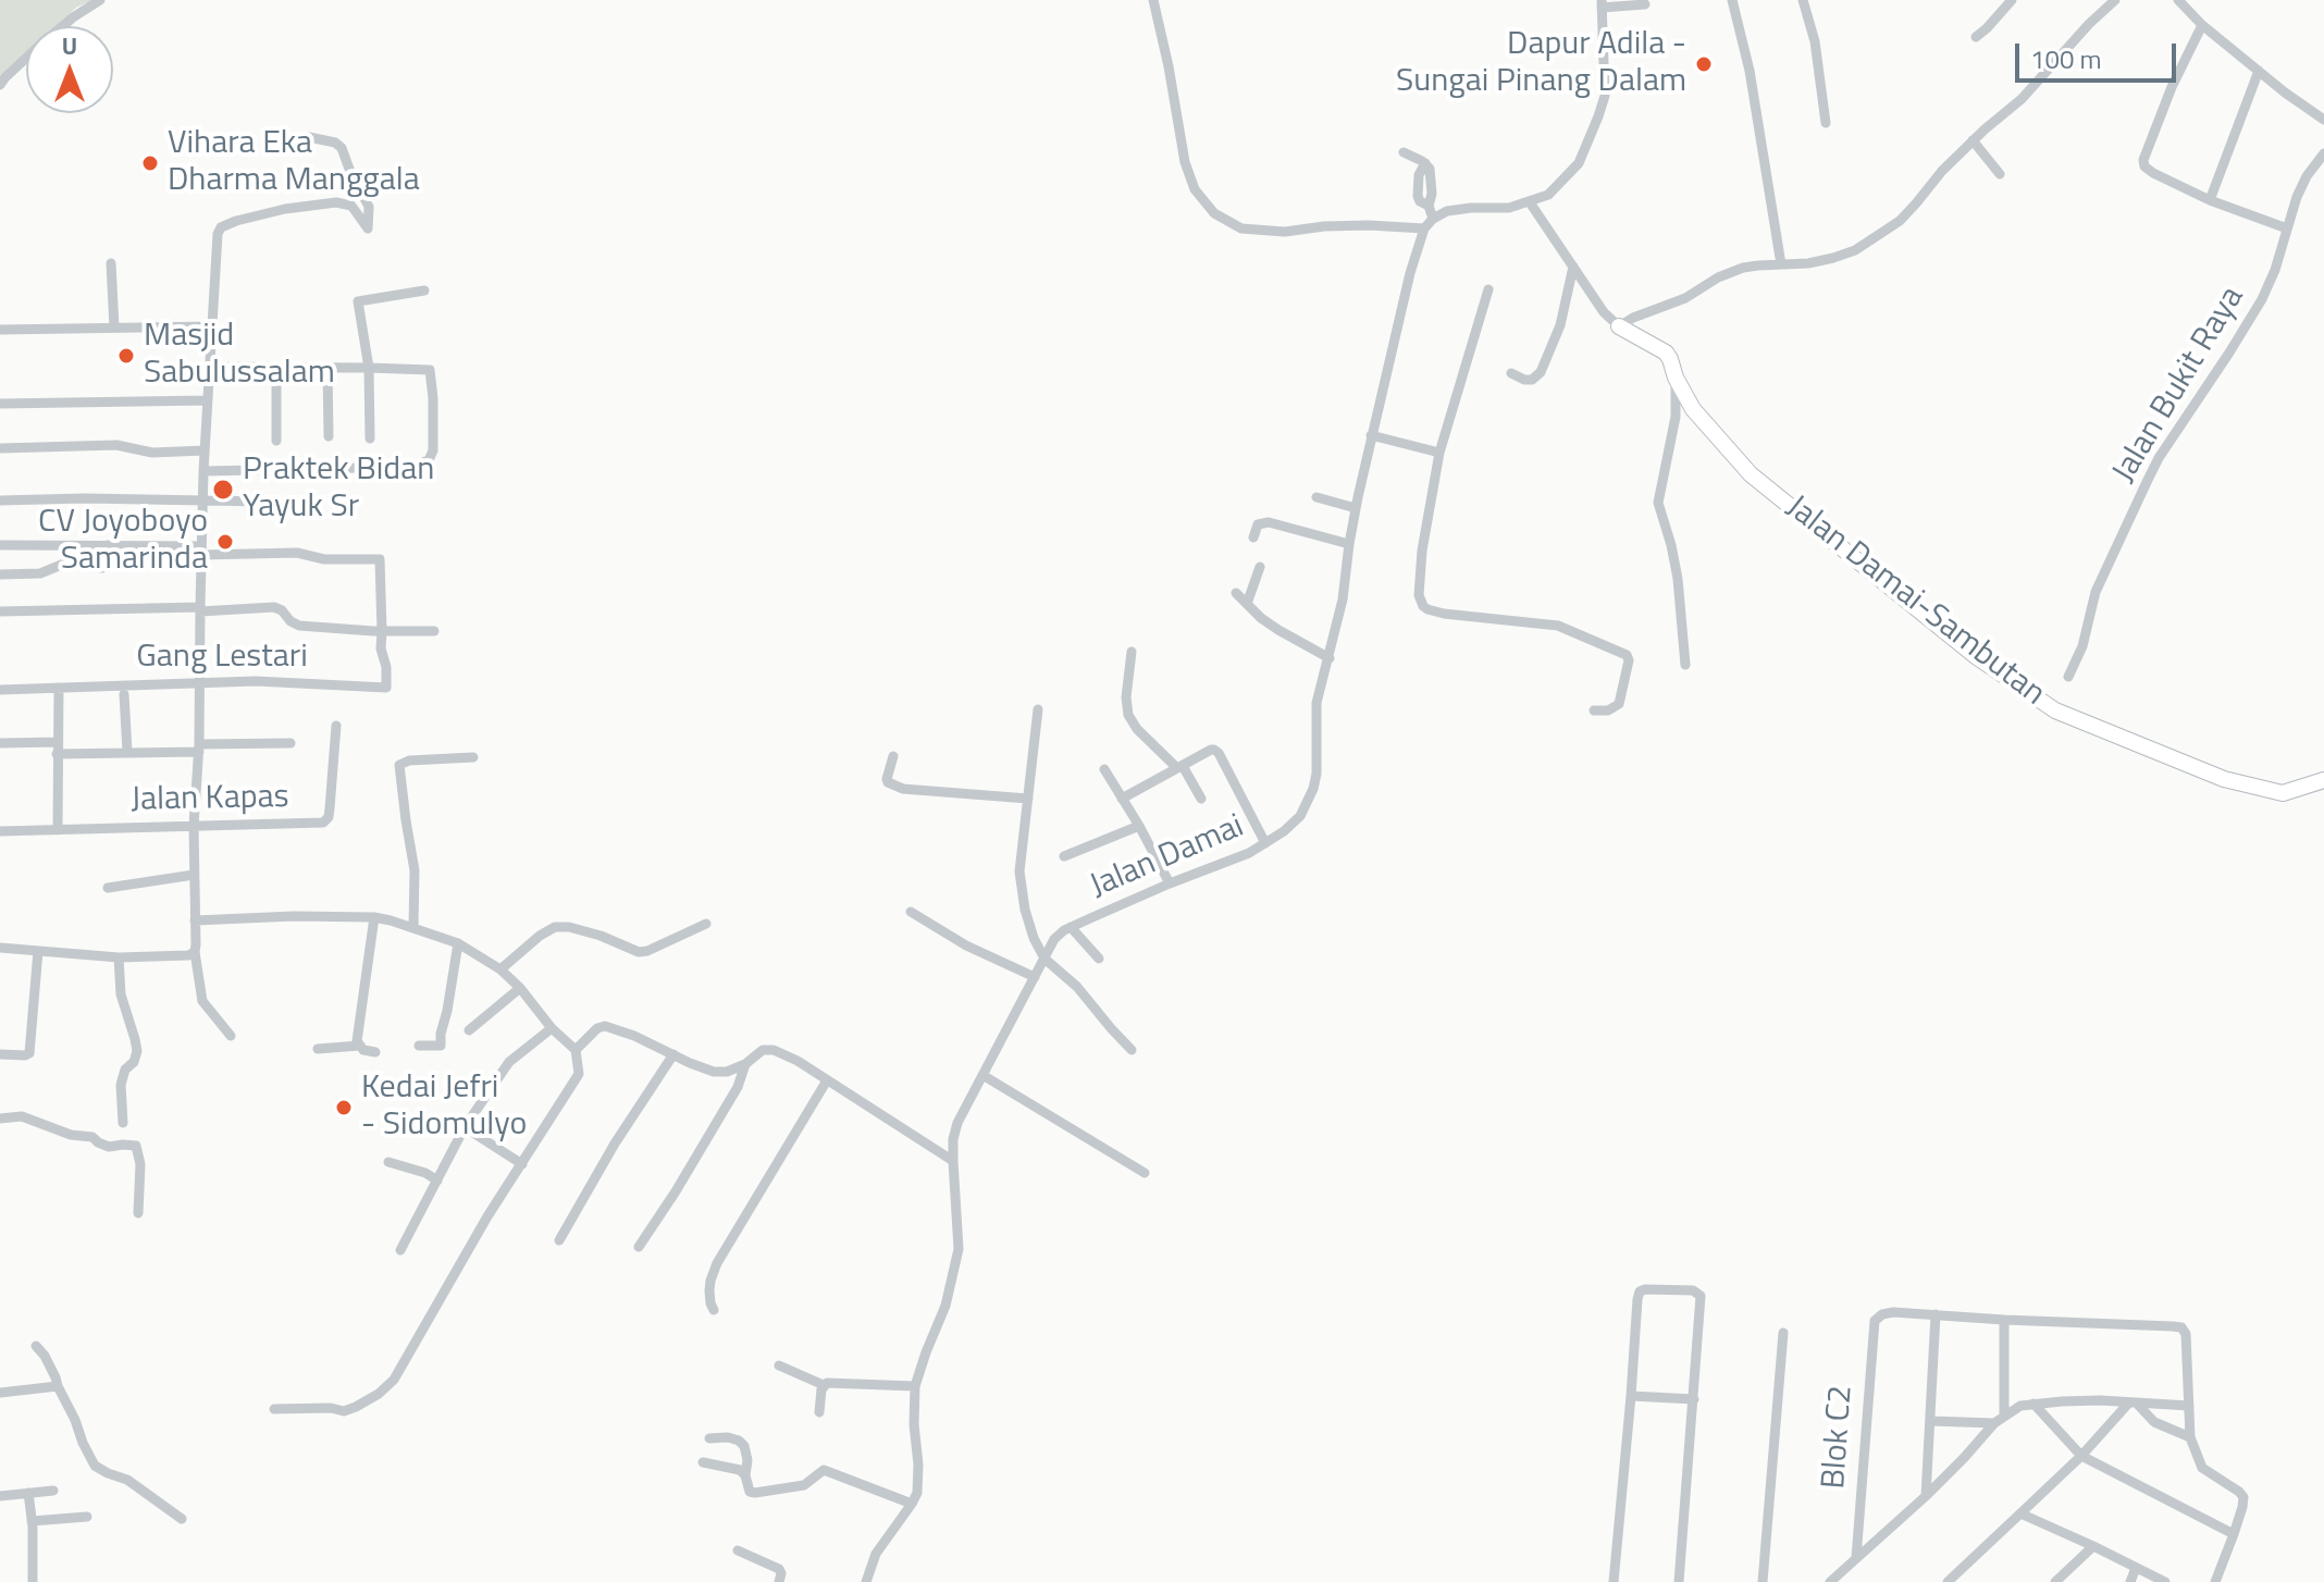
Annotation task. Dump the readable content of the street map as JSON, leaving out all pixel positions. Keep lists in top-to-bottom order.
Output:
{
  "streets": {
    "street": [
      "Jalan Bukit Raya",
      "Jalan Damai-Sambutan",
      "Gang Lestari",
      "Jalan Kapas",
      "Jalan Damai",
      "Blok C2"
    ]
  },
  "places": [
    "Dapur Adila - Sungai Pinang Dalam",
    "Vihara Eka Dharma Manggala",
    "Masjid Sabulussalam",
    "Praktek Bidan Yayuk Sr",
    "CV Joyoboyo Samarinda",
    "Kedai Jefri - Sidomulyo"
  ],
  "scale_bar": "100 m",
  "north": "top"
}
